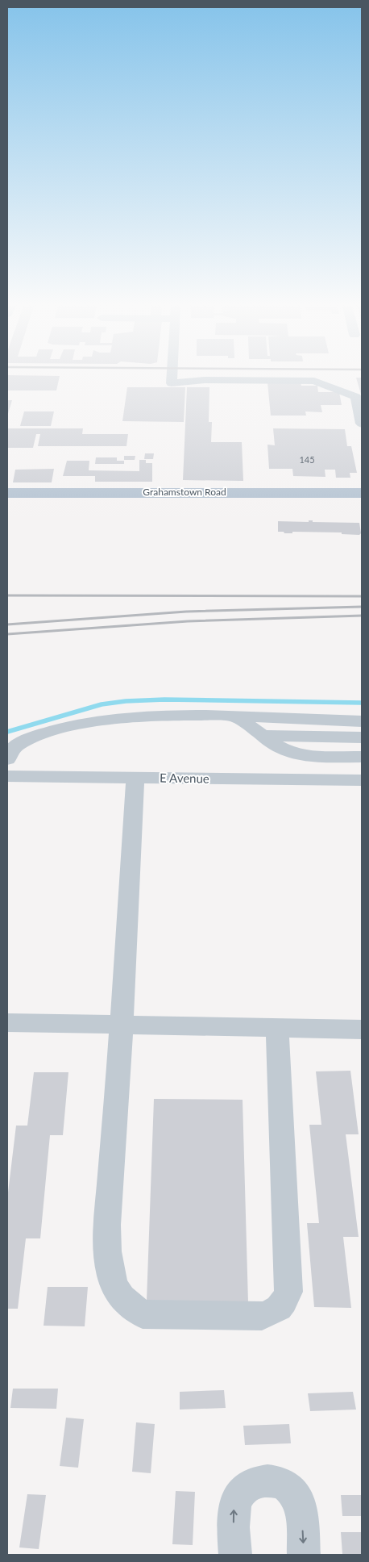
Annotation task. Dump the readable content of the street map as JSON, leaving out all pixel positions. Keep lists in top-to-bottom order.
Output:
{
  "streets": {
    "main road": ["Grahamstown Road"],
    "street": ["E Avenue"]
  },
  "house_numbers": ["145"]
}
